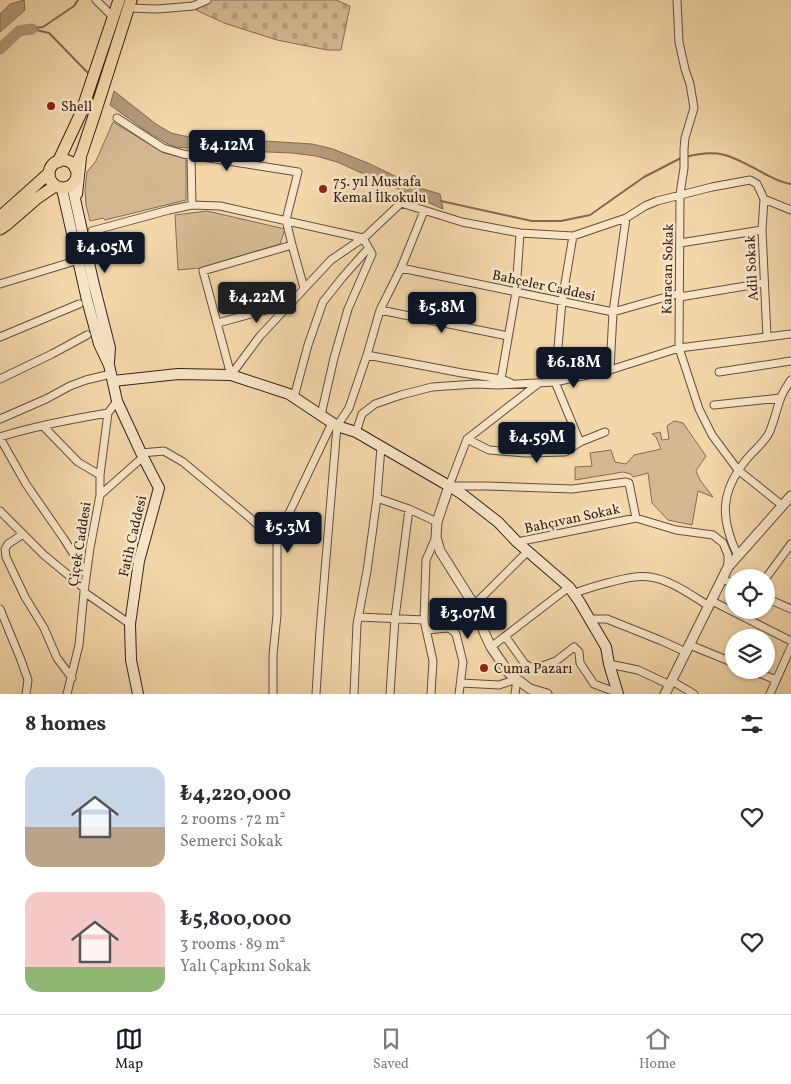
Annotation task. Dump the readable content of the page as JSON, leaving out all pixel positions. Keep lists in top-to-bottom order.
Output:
{
  "streets": {
    "main road": ["Fatih Caddesi"],
    "street": [
      "Adil Sokak",
      "Karacan Sokak",
      "Bahçeler Caddesi",
      "Bahçıvan Sokak",
      "Çiçek Caddesi"
    ]
  },
  "crossings": [
    ["Adil Sokak", "Bahçeler Caddesi"],
    ["Karacan Sokak", "Bahçeler Caddesi"],
    ["Fatih Caddesi", "Çiçek Caddesi"]
  ],
  "places": ["Shell", "75. yıl Mustafa Kemal İlkokulu", "Cuma Pazarı"],
  "page": {
    "price": [
      "₺4.12M",
      "₺4.05M",
      "₺4.22M",
      "₺5.8M",
      "₺6.18M",
      "₺4.59M",
      "₺5.3M",
      "₺3.07M"
    ],
    "heading": "8 homes",
    "list": [
      {
        "name": "₺4,220,000",
        "note": "2 rooms · 72 m² · Semerci Sokak"
      },
      {
        "name": "₺5,800,000",
        "note": "3 rooms · 89 m² · Yalı Çapkını Sokak"
      }
    ],
    "tabs": ["Map", "Saved", "Home"]
  }
}
